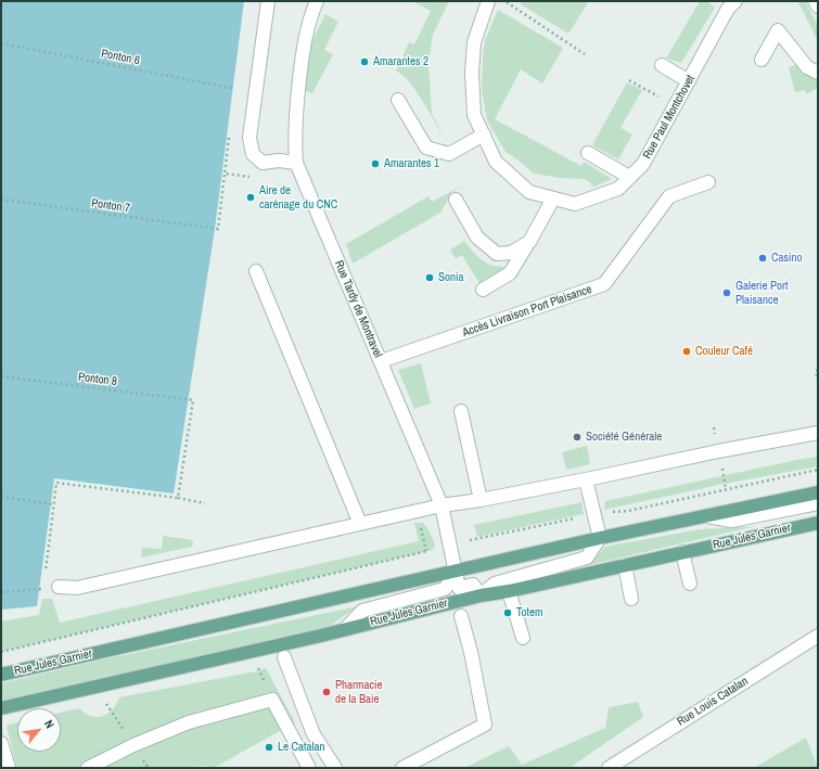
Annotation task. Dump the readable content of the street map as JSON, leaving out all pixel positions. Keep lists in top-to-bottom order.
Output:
{
  "streets": {
    "main road": ["Rue Jules Garnier"],
    "street": [
      "Rue Paul Montchovet",
      "Rue Tardy de Montravel",
      "Accès Livraison Port Plaisance",
      "Rue Louis Catalan"
    ],
    "path": ["Ponton 6", "Ponton 7", "Ponton 8"]
  },
  "crossings": [
    ["Rue Tardy de Montravel", "Accès Livraison Port Plaisance"],
    ["Rue Tardy de Montravel", "Rue Jules Garnier"]
  ],
  "places": [
    "Amarantes 2",
    "Amarantes 1",
    "Aire de carénage du CNC",
    "Casino",
    "Sonia",
    "Galerie Port Plaisance",
    "Couleur Café",
    "Société Générale",
    "Totem",
    "Pharmacie de la Baie",
    "Le Catalan"
  ],
  "north": "top right"
}
